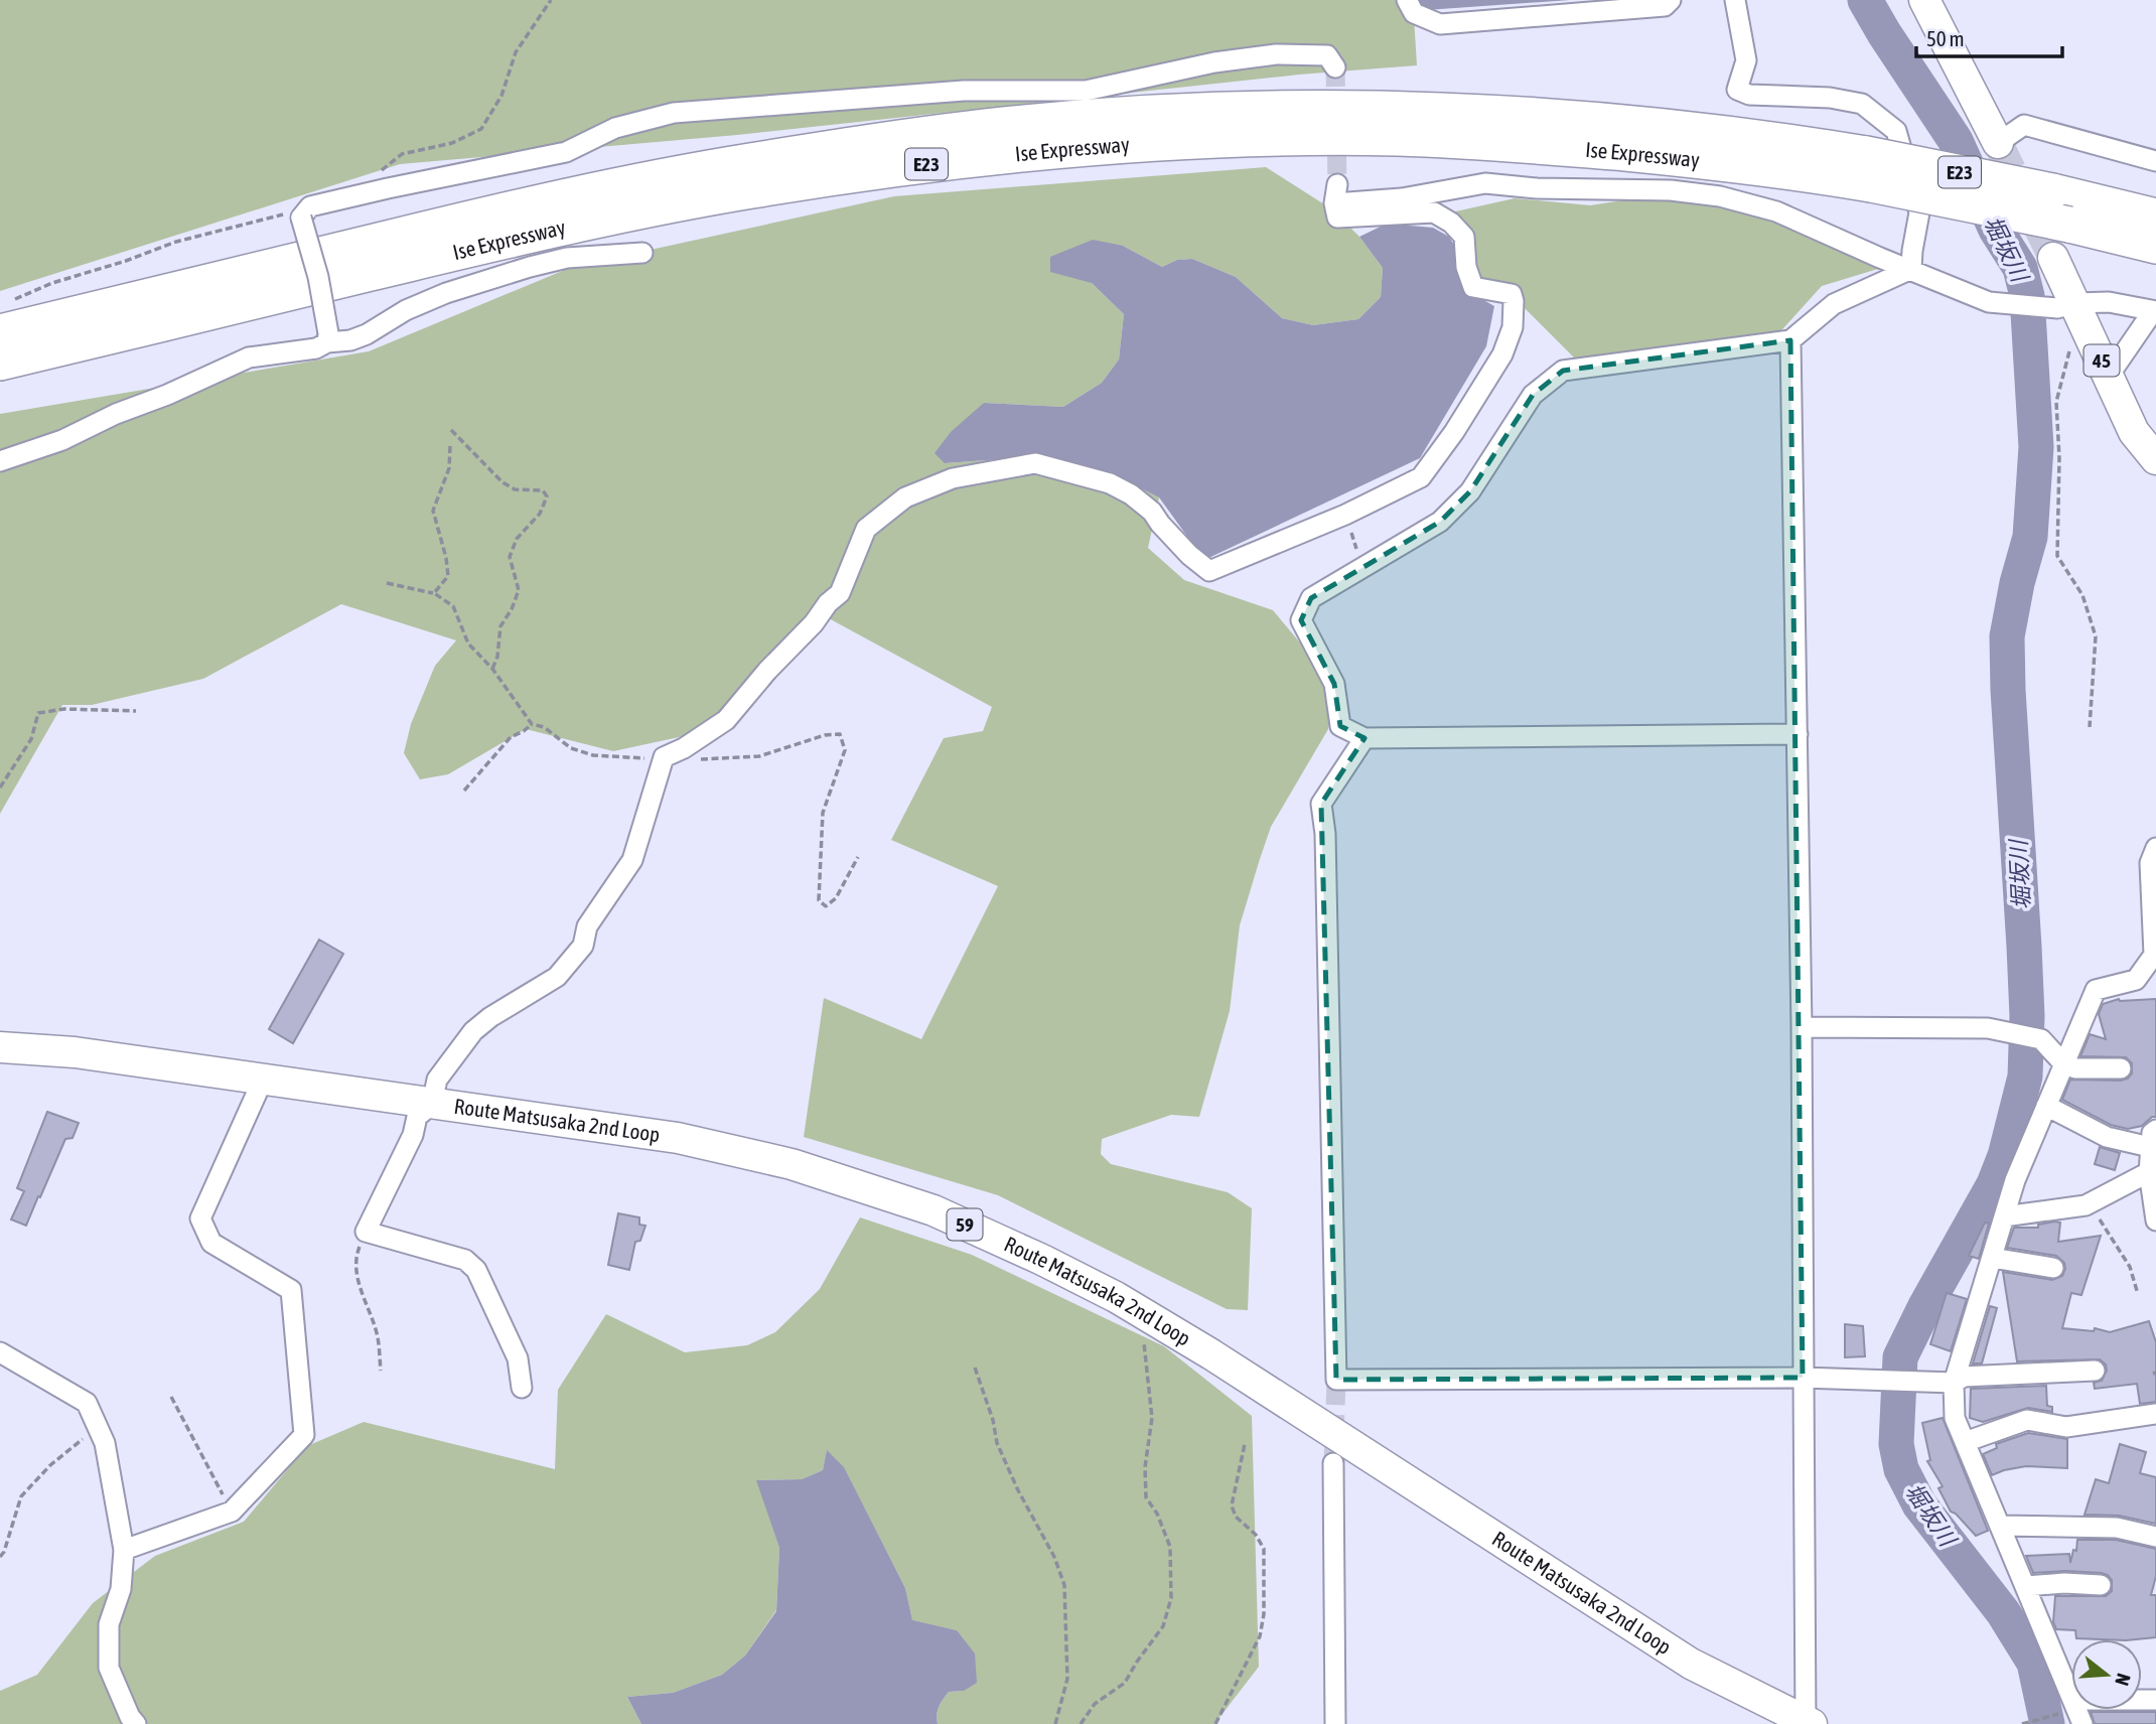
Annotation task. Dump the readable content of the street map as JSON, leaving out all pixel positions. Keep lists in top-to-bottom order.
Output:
{
  "streets": {
    "highway": ["Ise Expressway", "E23"],
    "main road": ["45", "Route Matsusaka 2nd Loop", "59"]
  },
  "water": ["堀坂川"],
  "scale_bar": "50 m",
  "north": "right"
}
